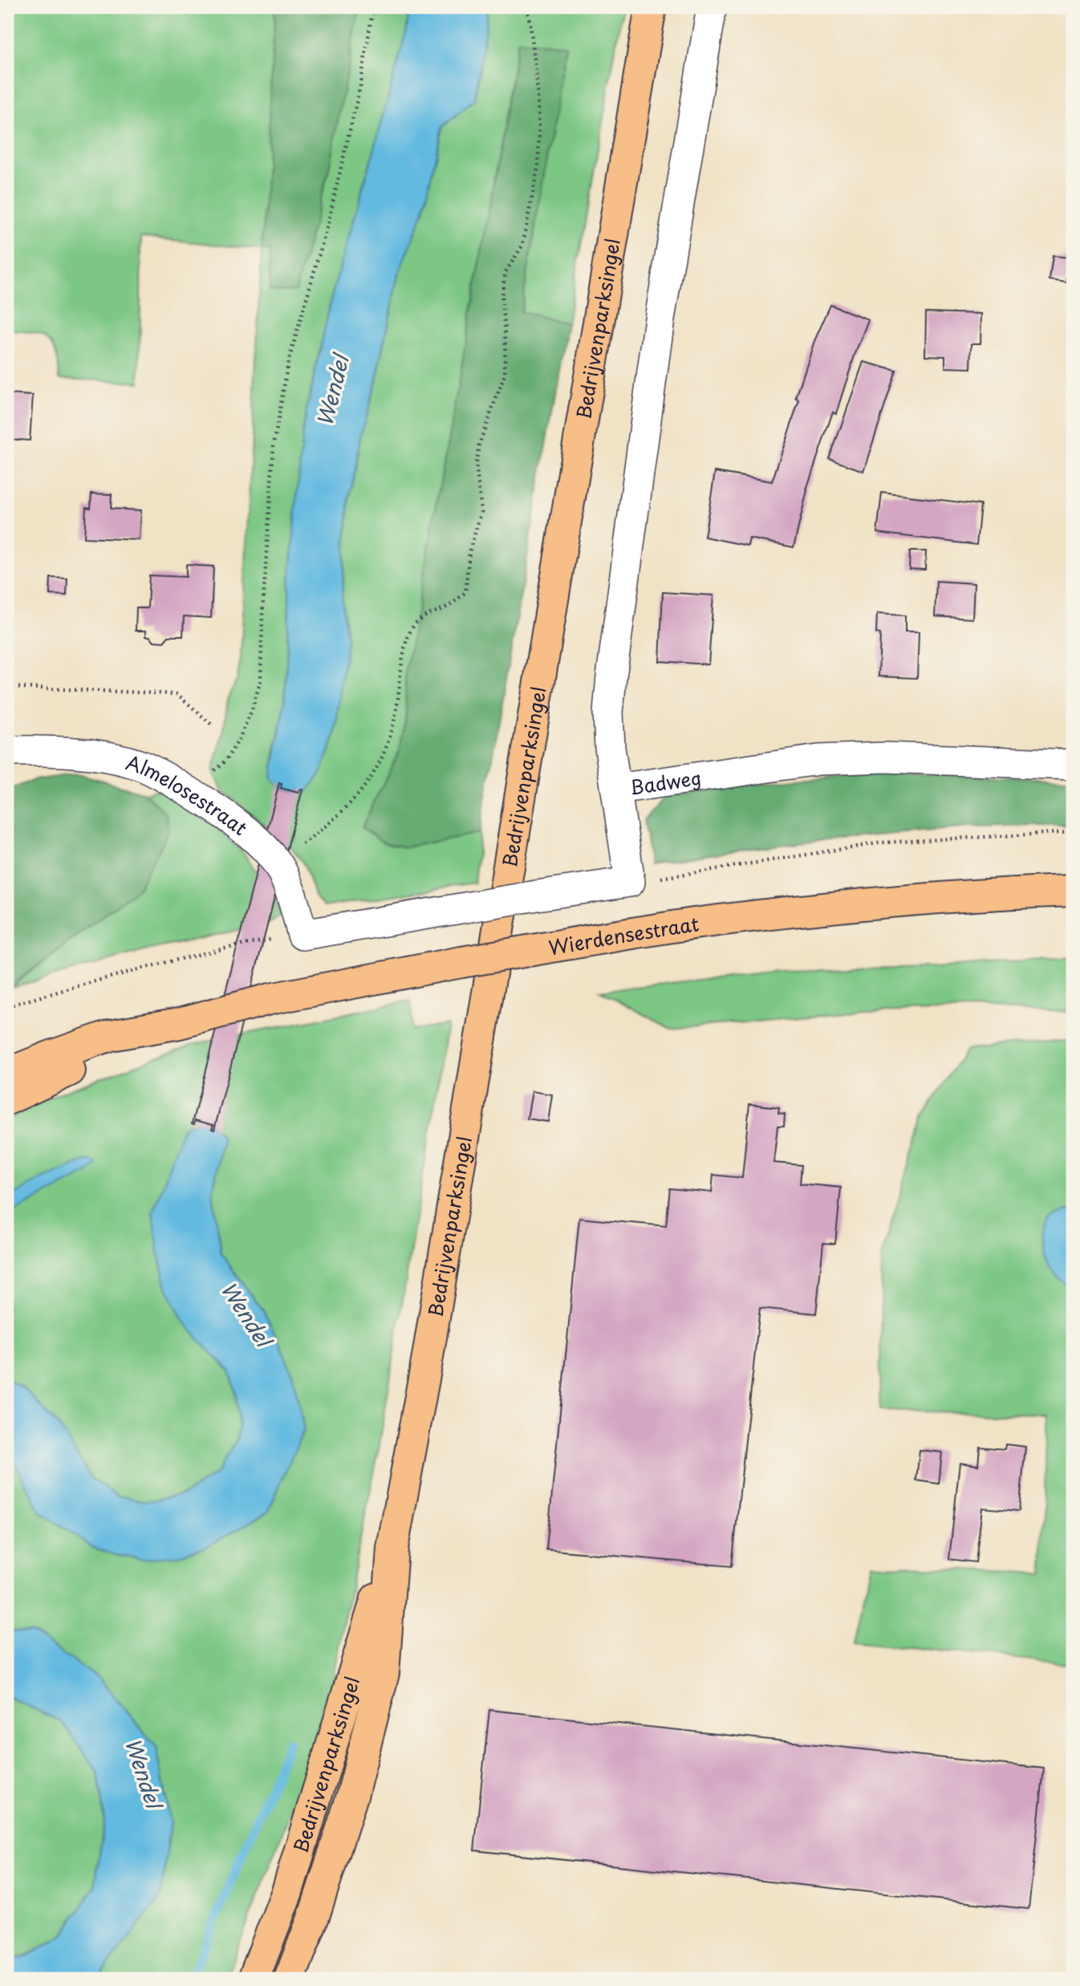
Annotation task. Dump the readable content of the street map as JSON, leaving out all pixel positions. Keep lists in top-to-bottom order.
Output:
{
  "streets": {
    "main road": ["Bedrijvenparksingel", "Wierdensestraat"],
    "street": ["Badweg", "Almelosestraat"]
  },
  "water": ["Wendel"]
}
